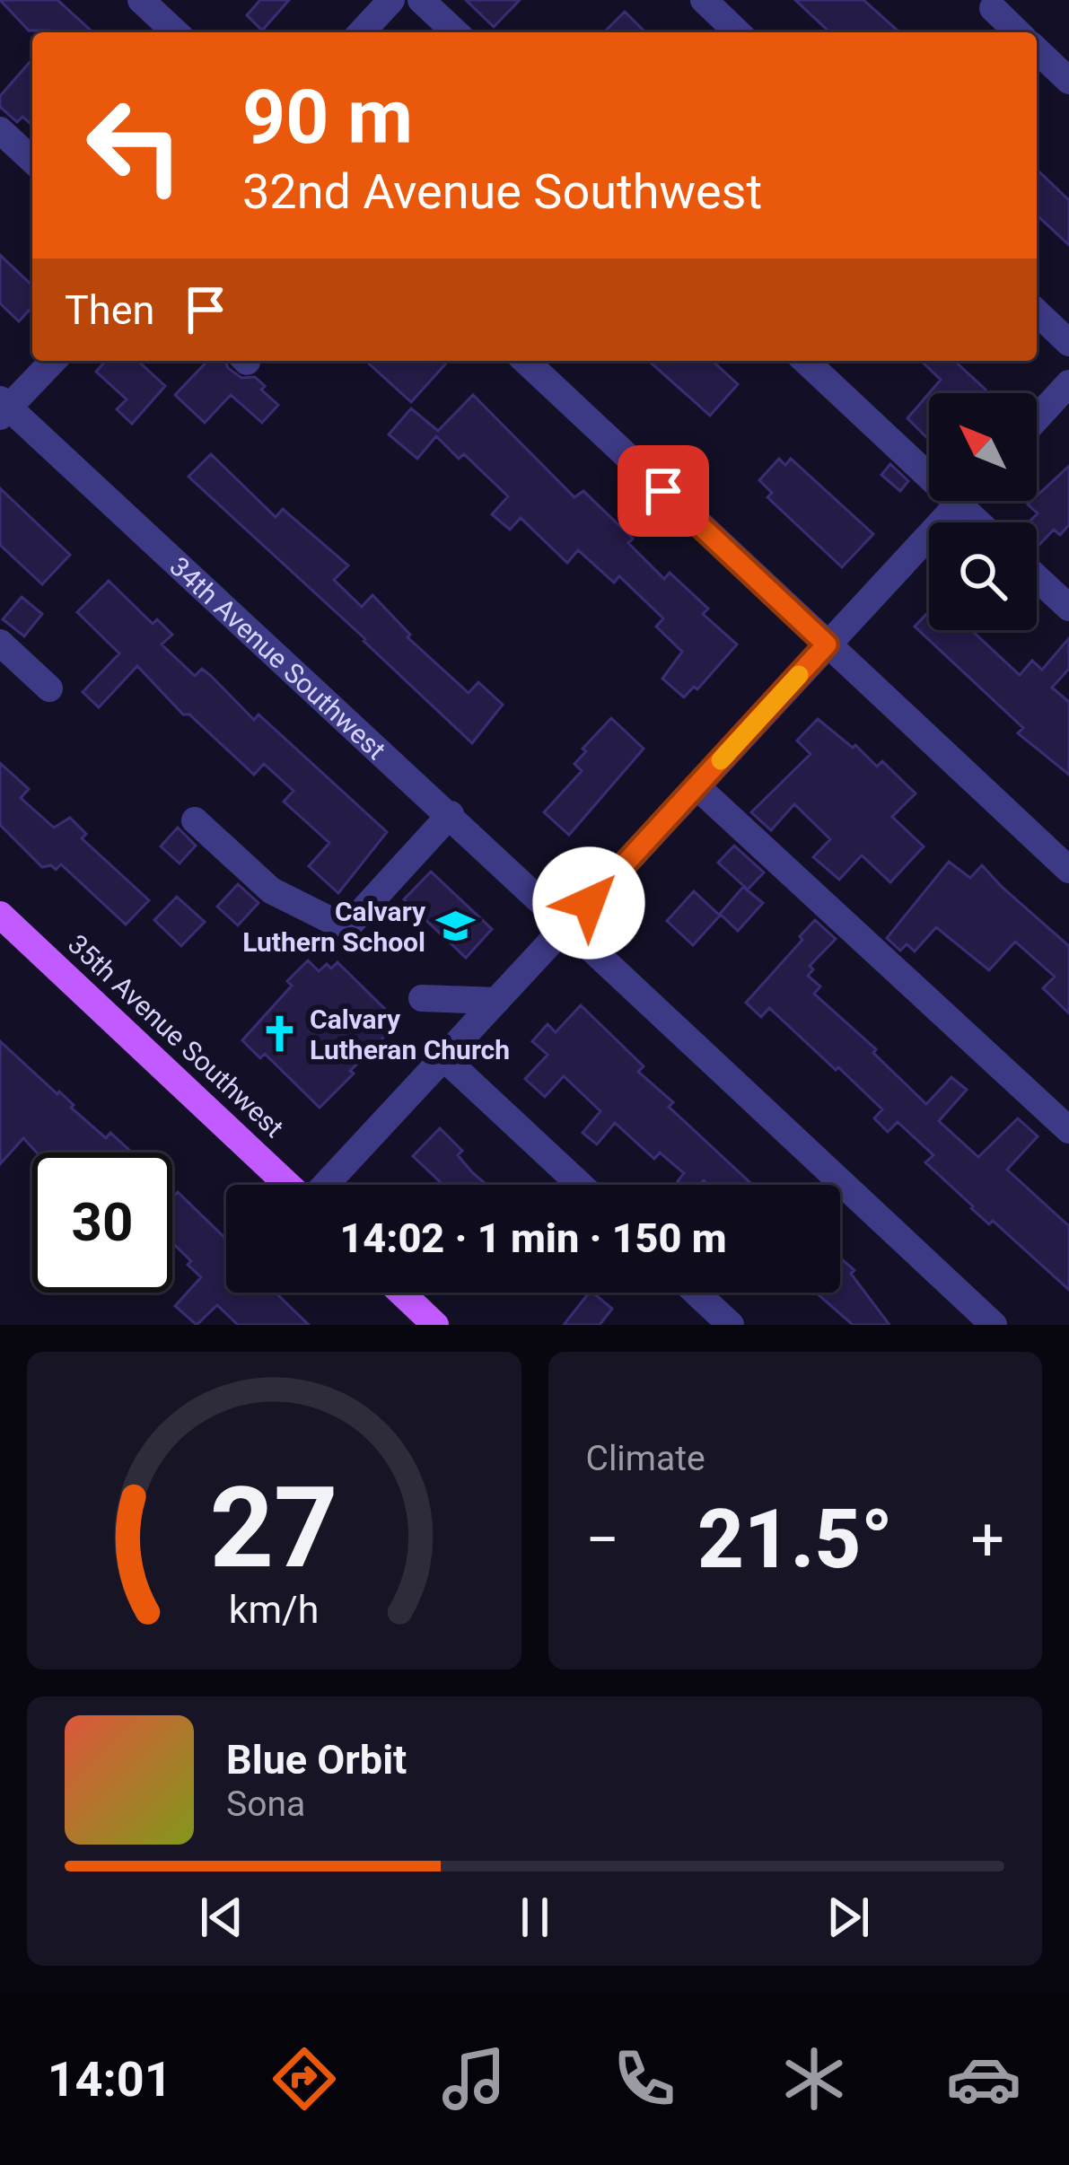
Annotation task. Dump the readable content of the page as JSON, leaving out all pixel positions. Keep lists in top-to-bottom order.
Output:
{
  "streets": {
    "main road": ["35th Avenue Southwest"],
    "street": ["34th Avenue Southwest"]
  },
  "places": {
    "school or university": ["Calvary Luthern School"],
    "church": ["Calvary Lutheran Church"]
  },
  "north": "top left",
  "page": {
    "turn": ["90 m", "32nd Avenue Southwest"],
    "then": "Then",
    "limit": "30",
    "trip": "14:02 · 1 min · 150 m",
    "tile": "Climate",
    "heat": ["−", "21.5°", "+"],
    "song": ["Blue Orbit", "Sona"],
    "tabs": "14:01",
    "gauge": ["27", "km/h"]
  }
}
